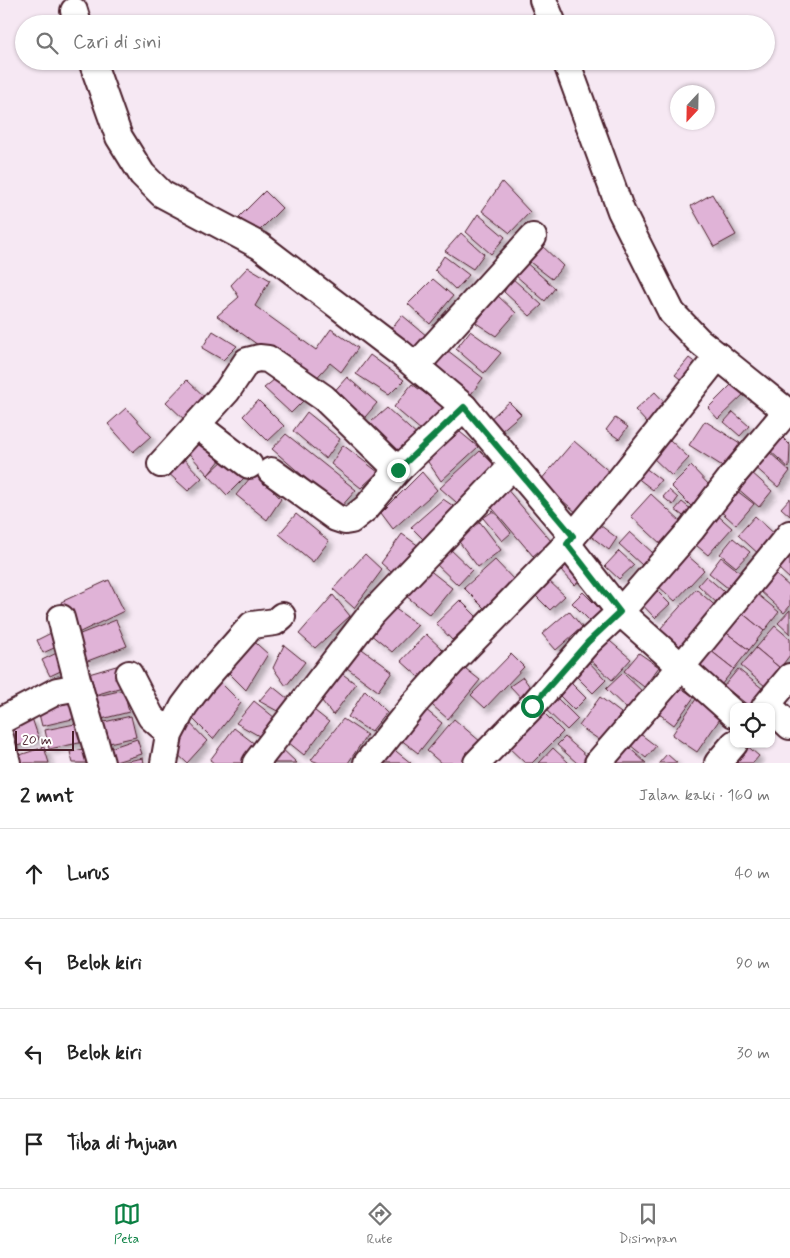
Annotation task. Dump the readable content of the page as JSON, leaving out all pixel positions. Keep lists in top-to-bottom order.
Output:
{
  "scale_bar": "20 m",
  "north": "bottom",
  "page": {
    "search": "Cari di sini",
    "scale": "20 m",
    "heading": ["2 mnt", "Jalan kaki · 160 m"],
    "list": [
      ["Lurus", "40 m"],
      ["Belok kiri", "90 m"],
      ["Belok kiri", "30 m"],
      "Tiba di tujuan"
    ],
    "nav": ["Peta", "Rute", "Disimpan"]
  }
}
